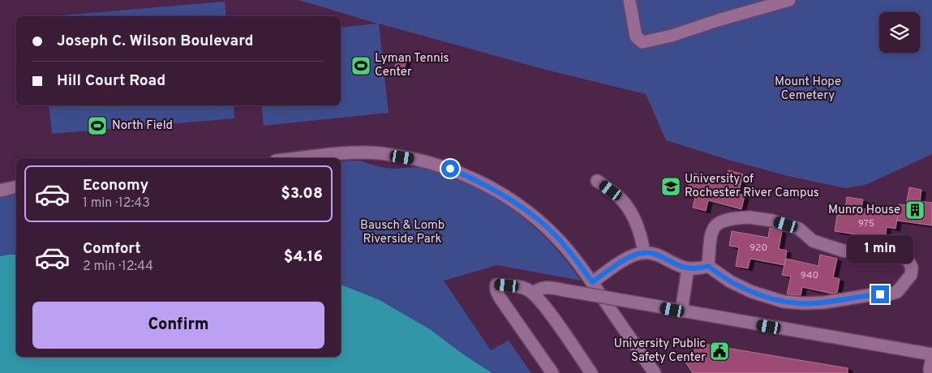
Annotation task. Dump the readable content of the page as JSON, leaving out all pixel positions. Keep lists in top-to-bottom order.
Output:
{
  "parks": ["Mount Hope Cemetery", "Bausch & Lomb Riverside Park"],
  "places": {
    "sports": ["Lyman Tennis Center", "North Field"],
    "school or university": ["University of Rochester River Campus"],
    "building": ["Munro House"],
    "public building": ["University Public Safety Center"]
  },
  "house_numbers": ["975", "920", "940"],
  "page": {
    "banner": ["Joseph C. Wilson Boulevard", "Hill Court Road"],
    "list": [
      {
        "name": "Economy",
        "note": "1 min · 12:43",
        "value": "$3.08"
      },
      {
        "name": "Comfort",
        "note": "2 min · 12:44",
        "value": "$4.16"
      }
    ],
    "bubble": "1 min",
    "buttons": "Confirm"
  }
}
